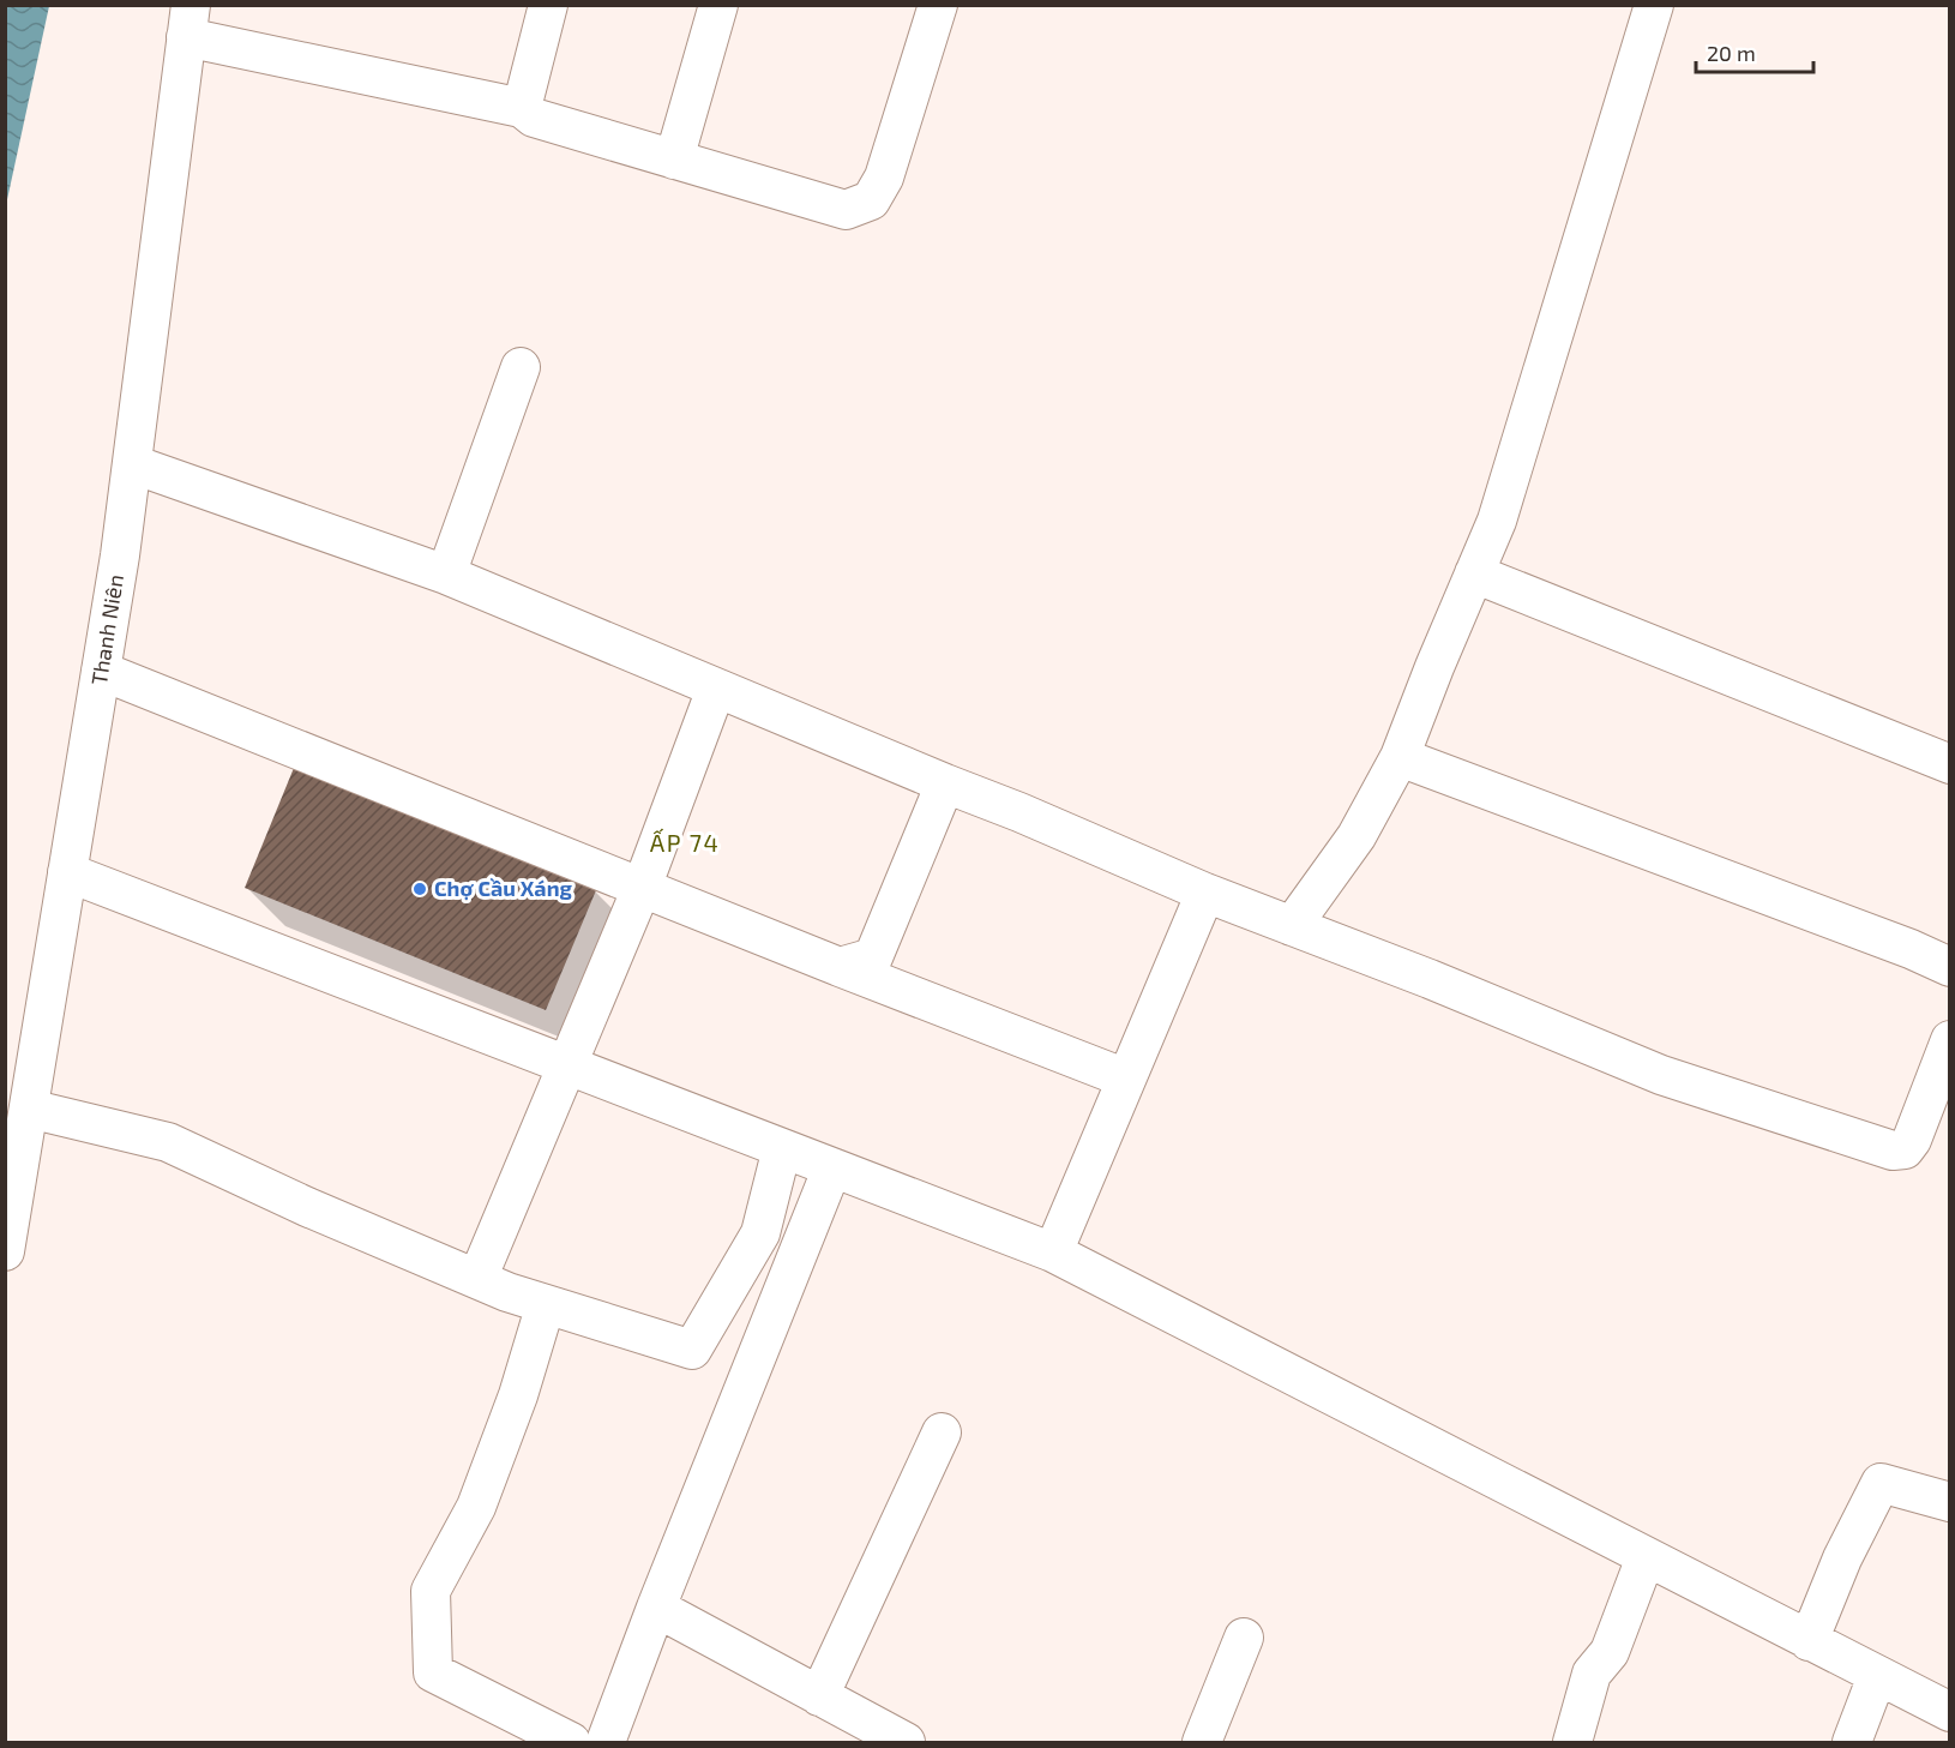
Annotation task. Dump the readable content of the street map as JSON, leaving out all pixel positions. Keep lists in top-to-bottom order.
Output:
{
  "streets": {
    "street": ["Thanh Niên"]
  },
  "districts": ["ẤP 74"],
  "places": ["Chợ Cầu Xáng"],
  "scale_bar": "20 m"
}
